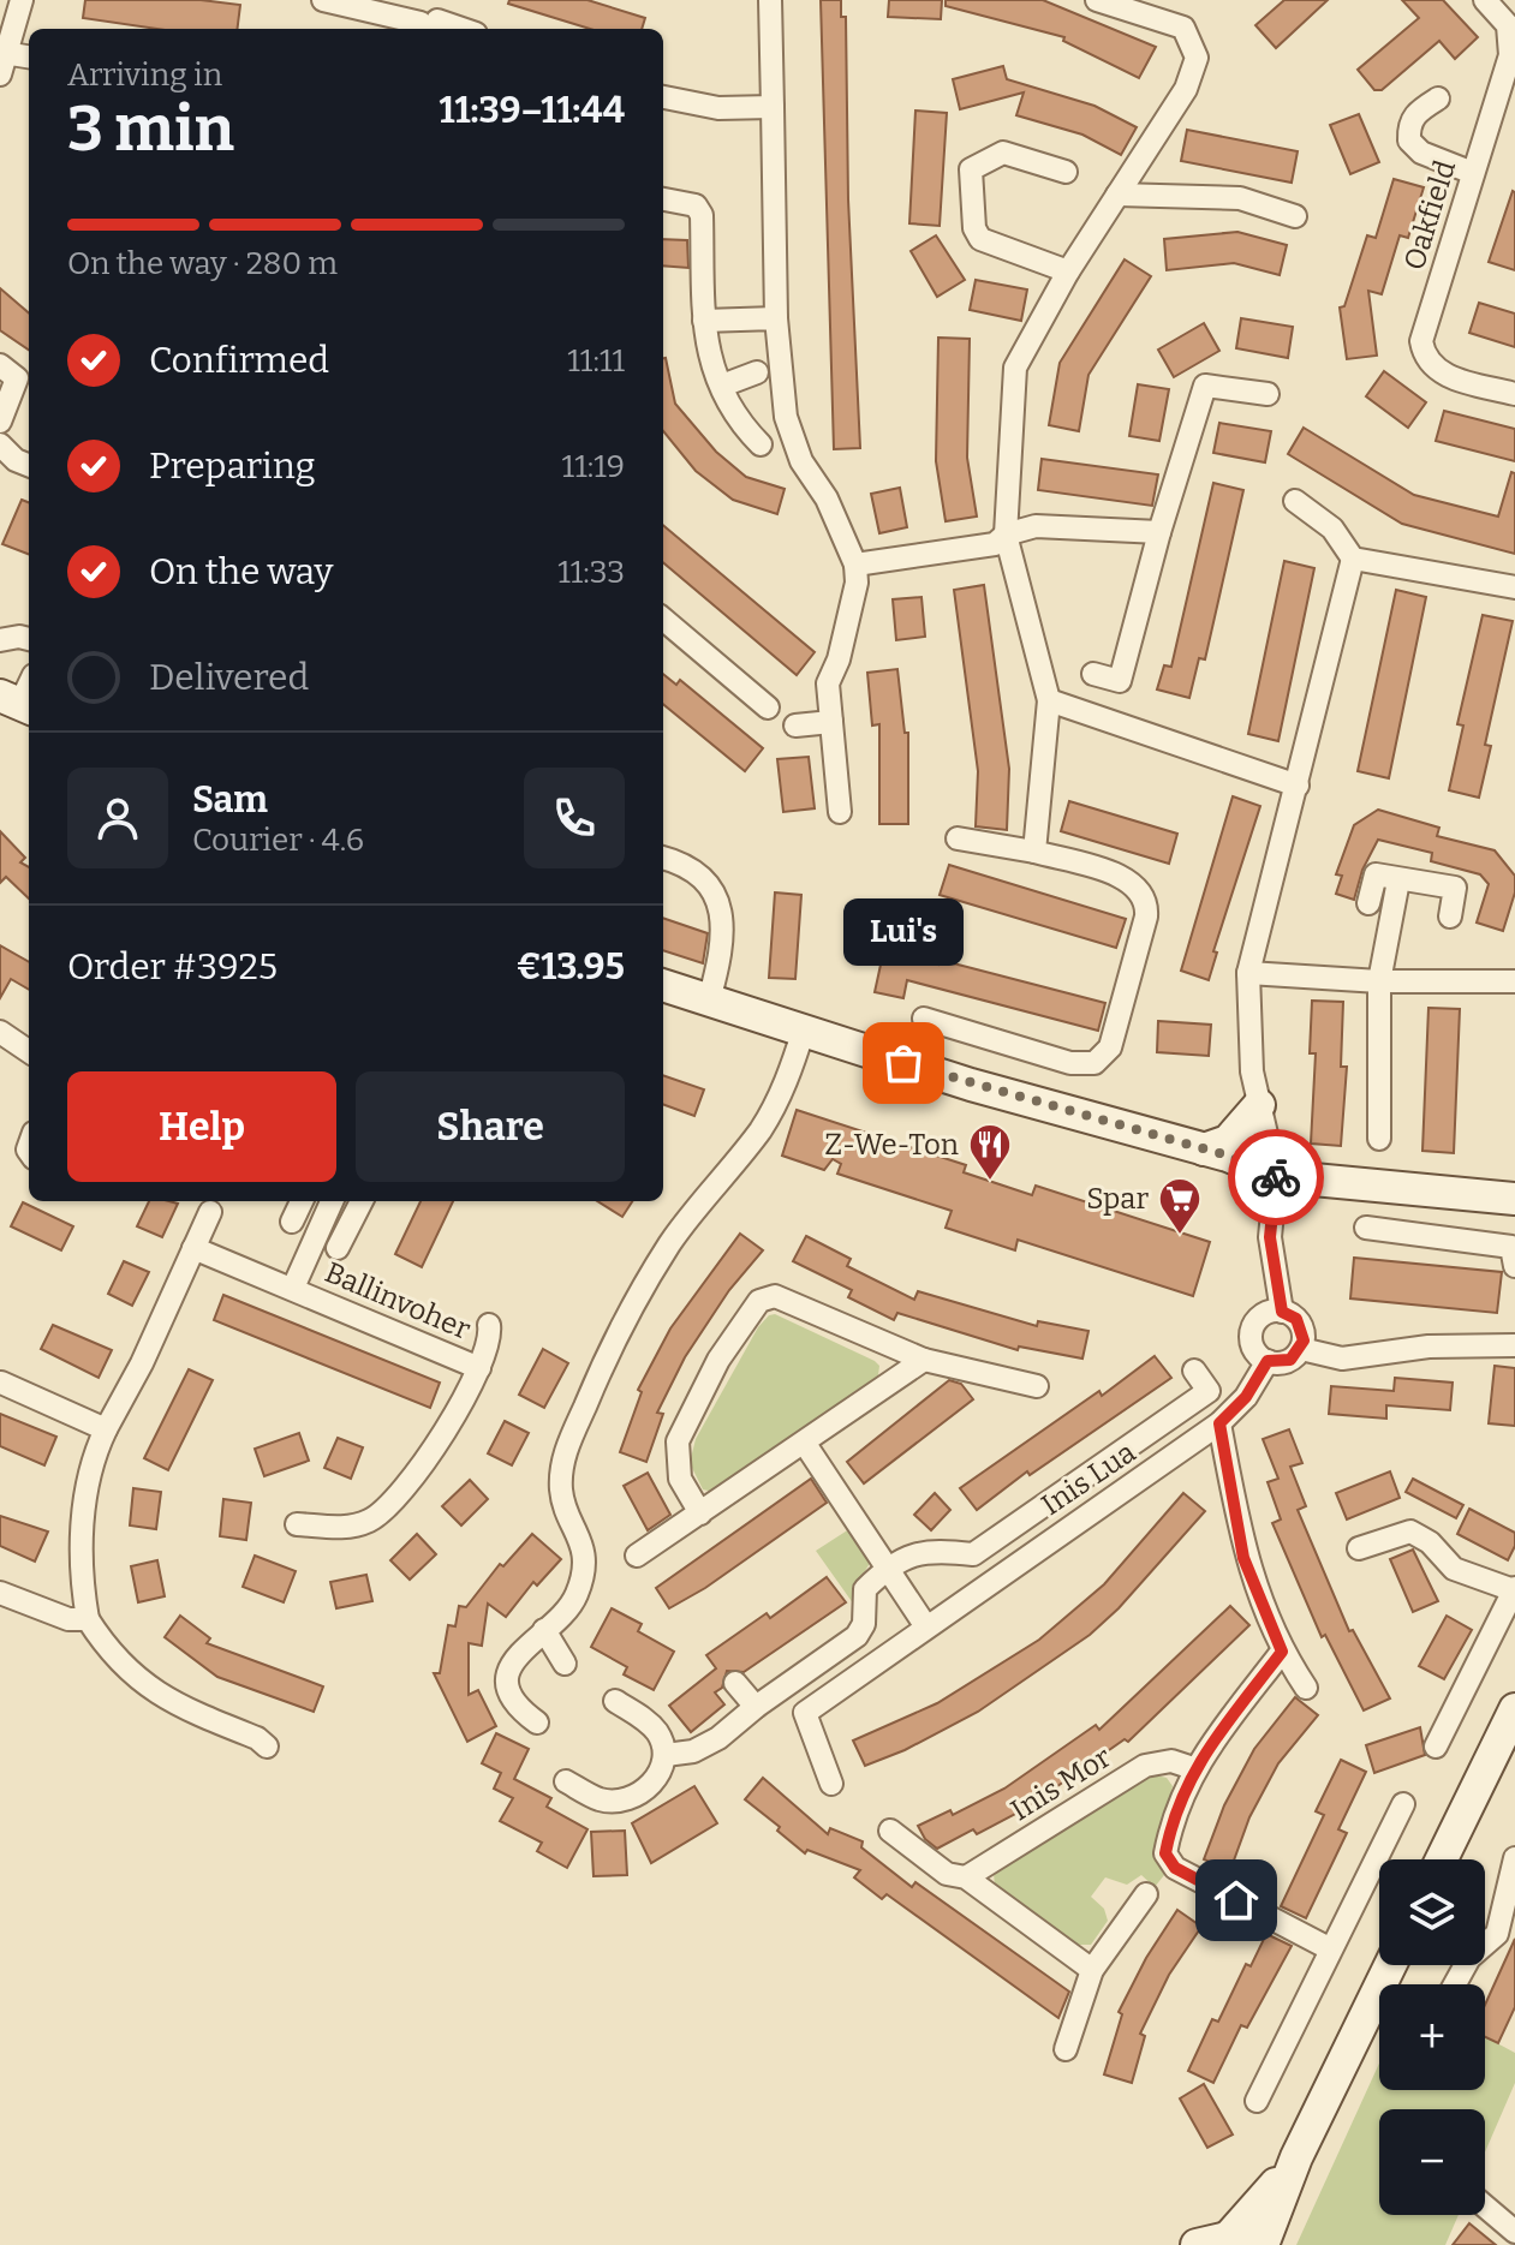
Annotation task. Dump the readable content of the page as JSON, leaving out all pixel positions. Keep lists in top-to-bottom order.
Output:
{
  "streets": {
    "street": [
      "Oakfield",
      "Ballinvoher",
      "Inis Lua",
      "Inis Mor"
    ]
  },
  "places": {
    "other": ["Lui's"],
    "restaurant": ["Z-We-Ton"],
    "supermarket": ["Spar"]
  },
  "page": {
    "heading": ["3 min", "Arriving in", "11:39–11:44"],
    "panel": [
      "Sam",
      "Courier · 4.6",
      "Order #3925",
      "€13.95"
    ],
    "bar": "On the way · 280 m",
    "list": [
      ["Confirmed", "11:11"],
      ["Preparing", "11:19"],
      ["On the way", "11:33"],
      "Delivered"
    ],
    "bubble": "Lui's",
    "buttons": ["Help", "Share"],
    "map_buttons": ["+", "−"]
  }
}
